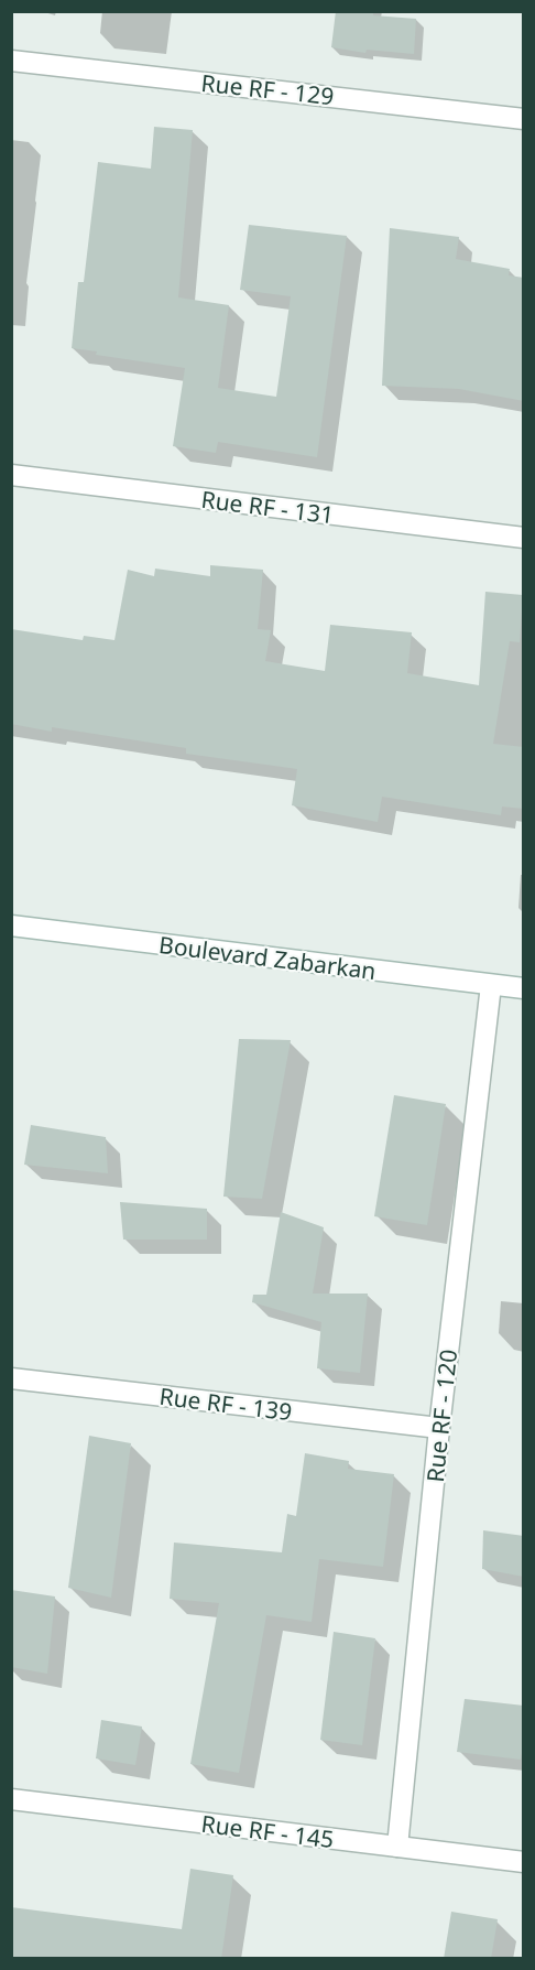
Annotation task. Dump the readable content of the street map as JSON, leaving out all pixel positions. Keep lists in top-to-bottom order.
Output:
{
  "streets": {
    "street": [
      "Rue RF - 129",
      "Rue RF - 131",
      "Boulevard Zabarkan",
      "Rue RF - 139",
      "Rue RF - 120",
      "Rue RF - 145"
    ]
  },
  "crossings": [
    ["Boulevard Zabarkan", "Rue RF - 120"],
    ["Rue RF - 139", "Rue RF - 120"],
    ["Rue RF - 120", "Rue RF - 145"]
  ]
}
